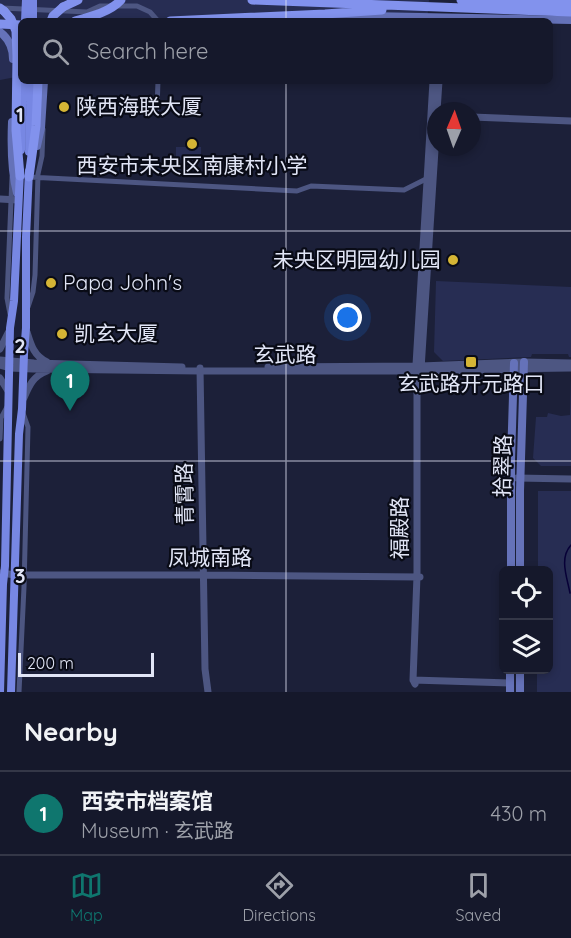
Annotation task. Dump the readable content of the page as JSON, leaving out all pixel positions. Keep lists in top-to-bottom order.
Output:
{
  "streets": {
    "main road": ["拾翠路"],
    "street": [
      "玄武路",
      "青霄路",
      "福殿路",
      "凤城南路"
    ]
  },
  "crossings": [
    ["玄武路", "拾翠路"],
    ["玄武路", "青霄路"],
    ["玄武路", "福殿路"],
    ["青霄路", "凤城南路"],
    ["福殿路", "凤城南路"]
  ],
  "places": {
    "other": [
      "陕西海联大厦",
      "西安市未央区南康村小学",
      "未央区明园幼儿园",
      "Papa John's",
      "凯玄大厦"
    ],
    "transit": ["玄武路开元路口"]
  },
  "scale_bar": "200 m",
  "north": "top",
  "page": {
    "search": "Search here",
    "pins": "1",
    "scale": "200 m",
    "heading": "Nearby",
    "list": [
      {
        "mark": "1",
        "name": "西安市档案馆",
        "note": "Museum · 玄武路",
        "value": "430 m"
      }
    ],
    "nav": ["Map", "Directions", "Saved"]
  },
  "grid": {
    "rows": ["1", "2", "3"]
  }
}
